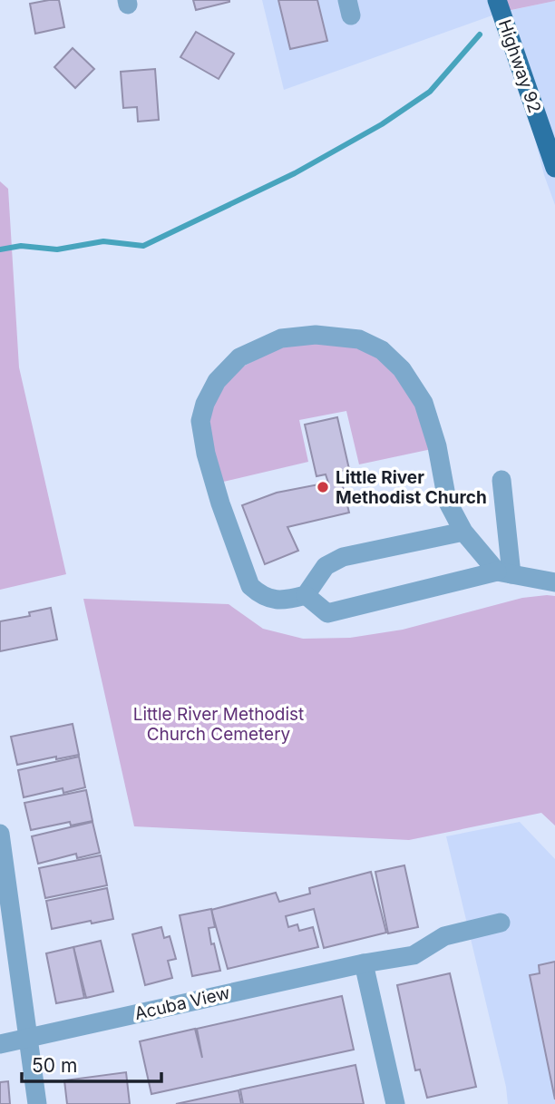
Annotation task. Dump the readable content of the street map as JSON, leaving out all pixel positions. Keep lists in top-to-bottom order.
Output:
{
  "streets": {
    "main road": ["Highway 92"],
    "street": ["Acuba View"]
  },
  "parks": ["Little River Methodist Church Cemetery"],
  "places": ["Little River Methodist Church"],
  "scale_bar": "50 m"
}
